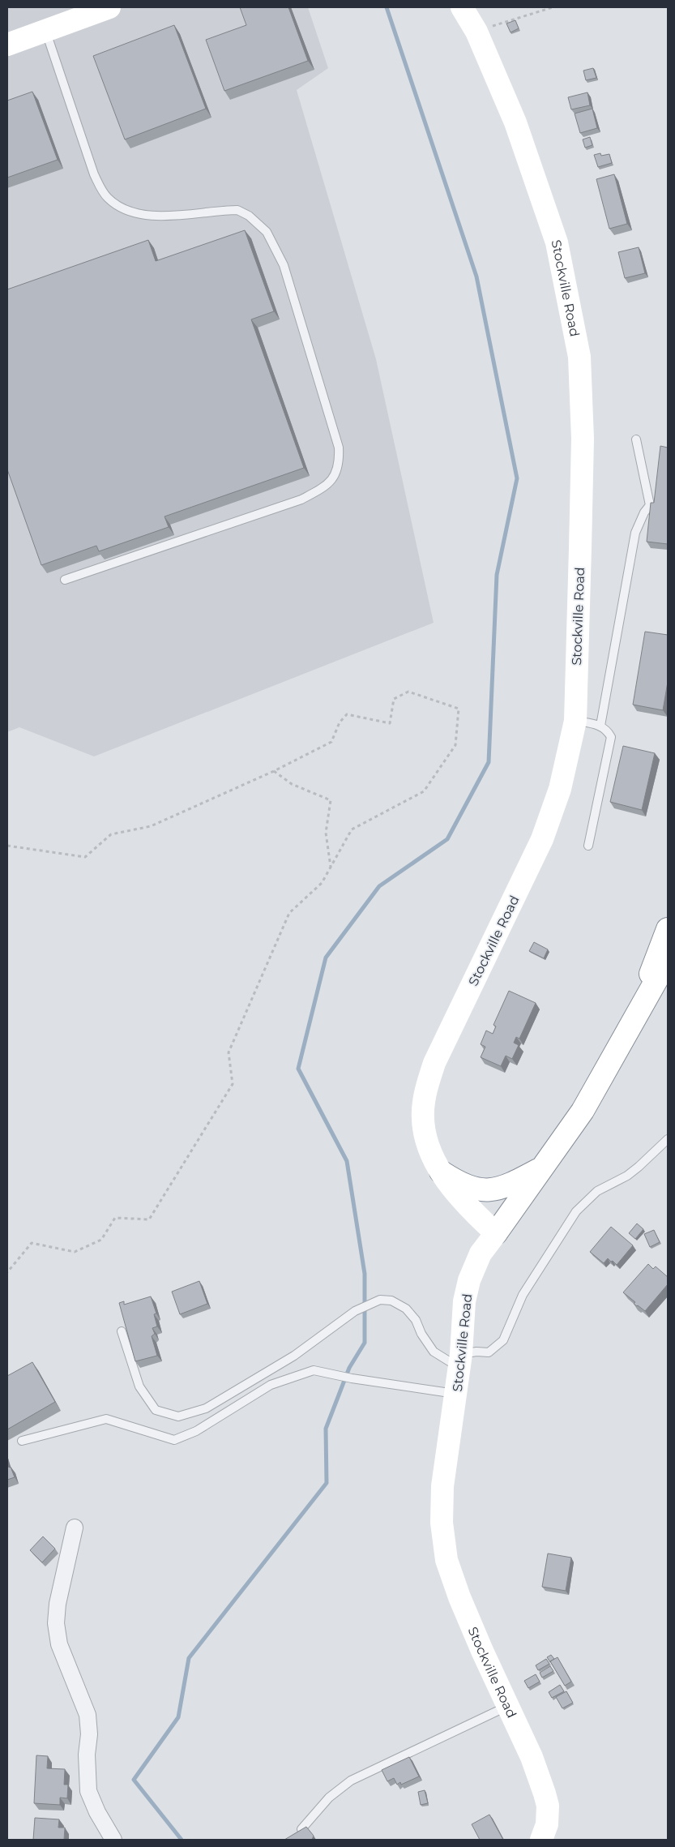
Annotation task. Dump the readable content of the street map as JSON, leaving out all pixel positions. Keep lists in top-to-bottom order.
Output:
{
  "streets": {
    "main road": ["Stockville Road"]
  }
}
